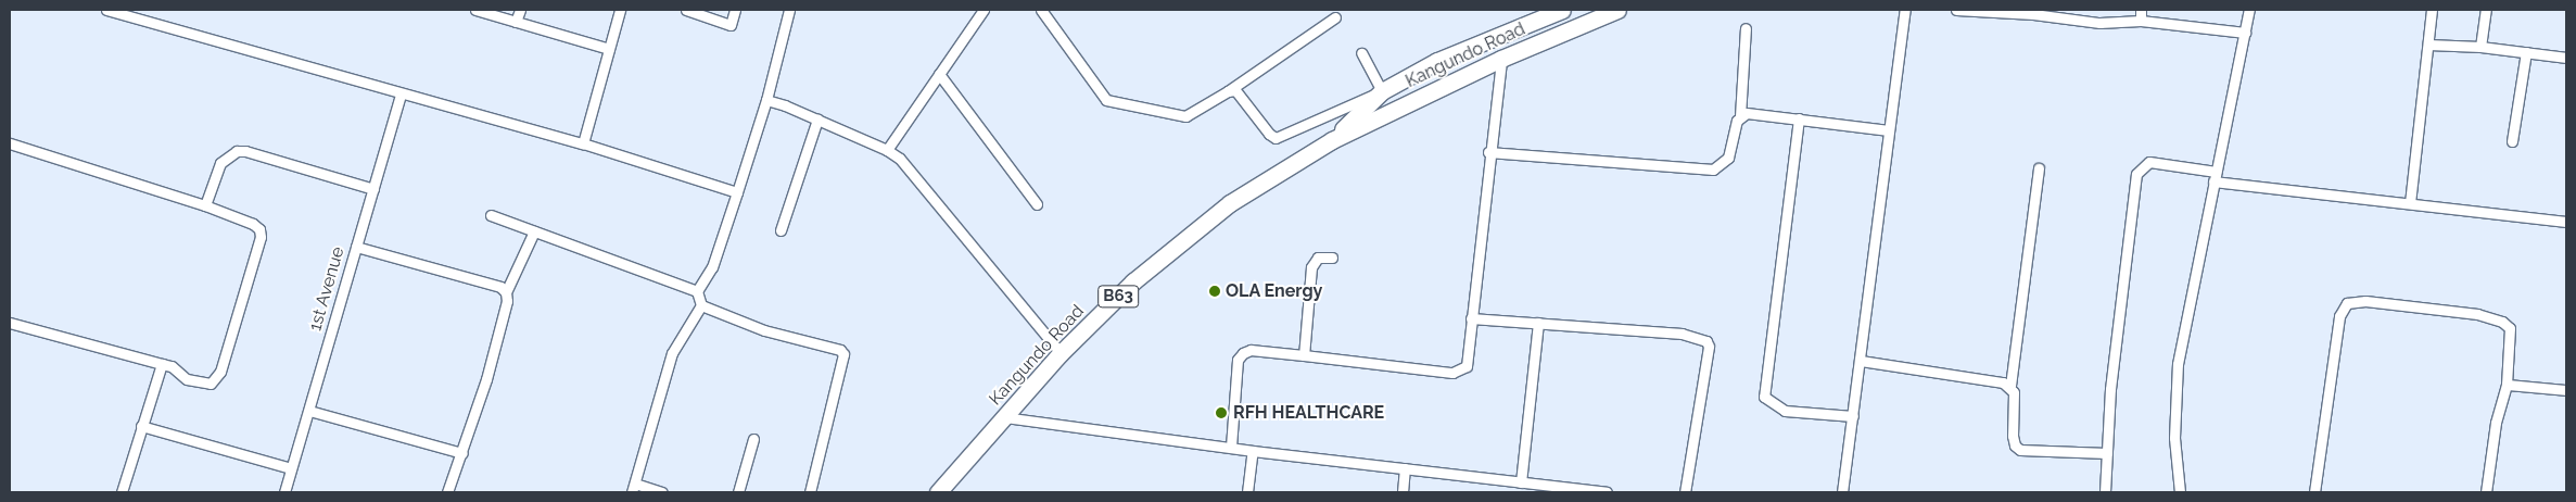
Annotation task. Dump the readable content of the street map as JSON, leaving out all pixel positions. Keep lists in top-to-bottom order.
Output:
{
  "streets": {
    "highway": ["Kangundo Road", "B63"],
    "street": ["1st Avenue"]
  },
  "places": ["OLA Energy", "RFH HEALTHCARE"]
}
